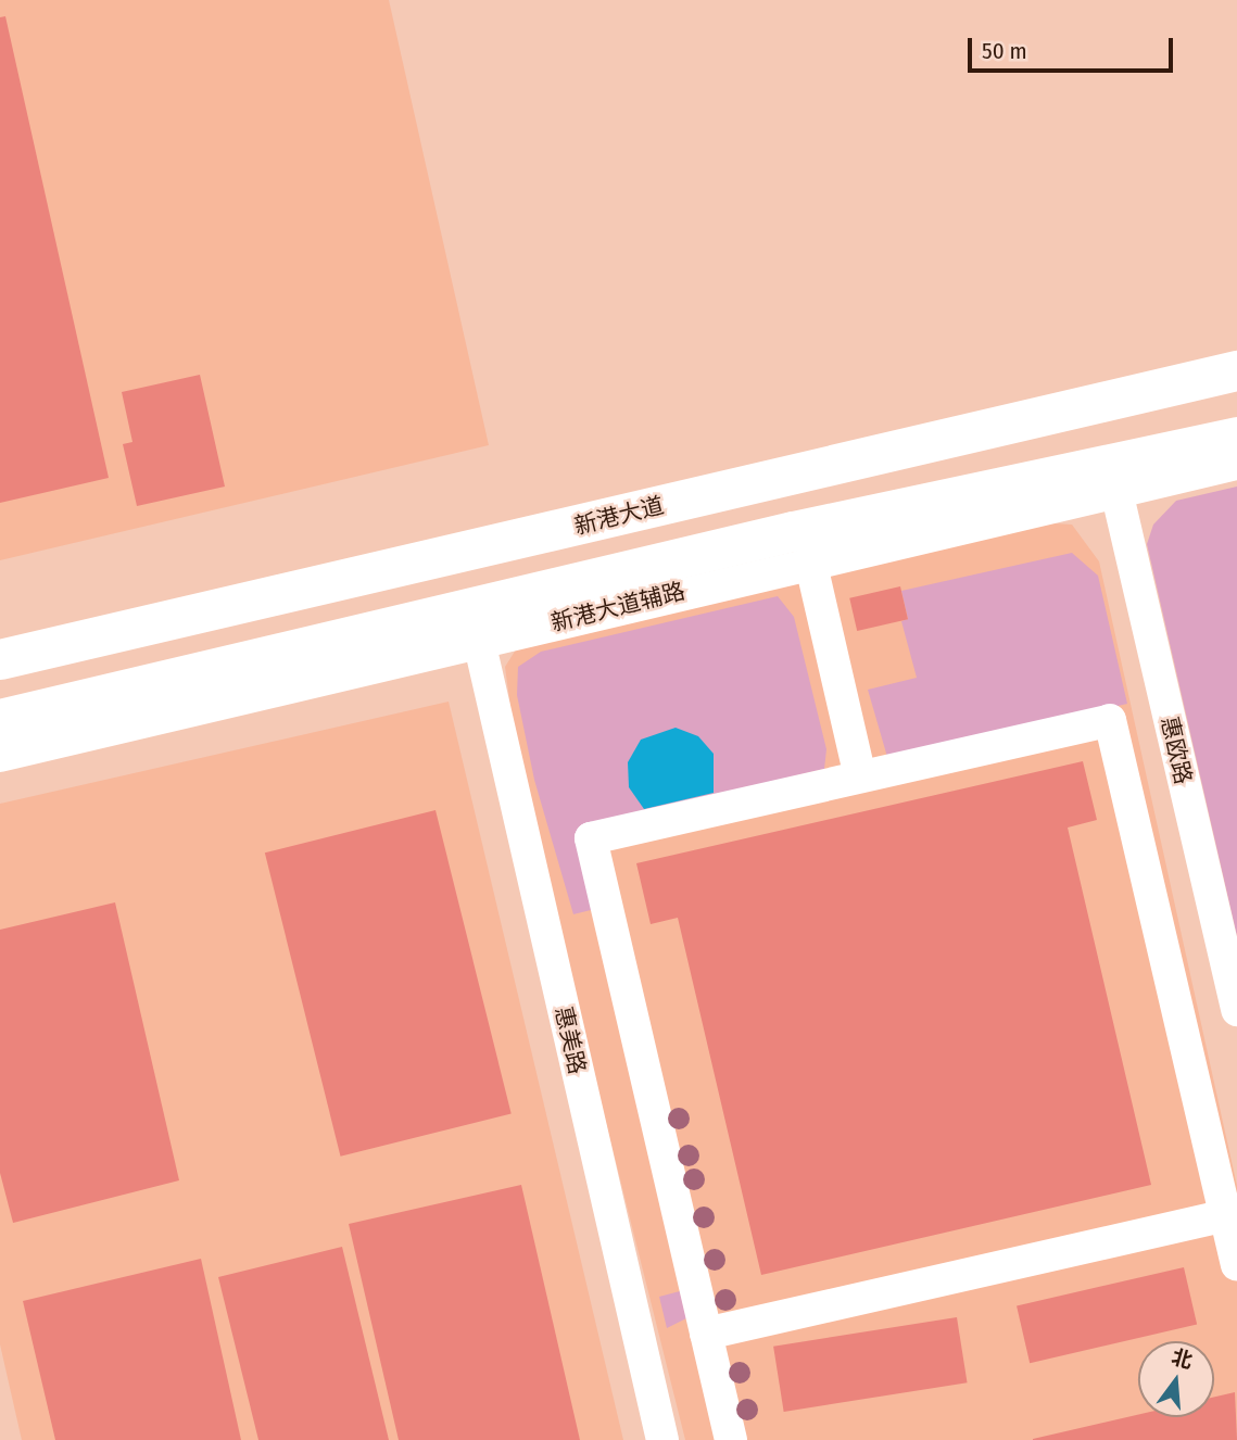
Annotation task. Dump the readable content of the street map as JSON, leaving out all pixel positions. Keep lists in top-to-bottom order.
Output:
{
  "streets": {
    "main road": ["新港大道"],
    "street": ["新港大道辅路", "惠欧路", "惠美路"]
  },
  "crossings": [
    ["新港大道辅路", "惠欧路"],
    ["新港大道辅路", "惠美路"]
  ],
  "scale_bar": "50 m",
  "north": "top"
}
